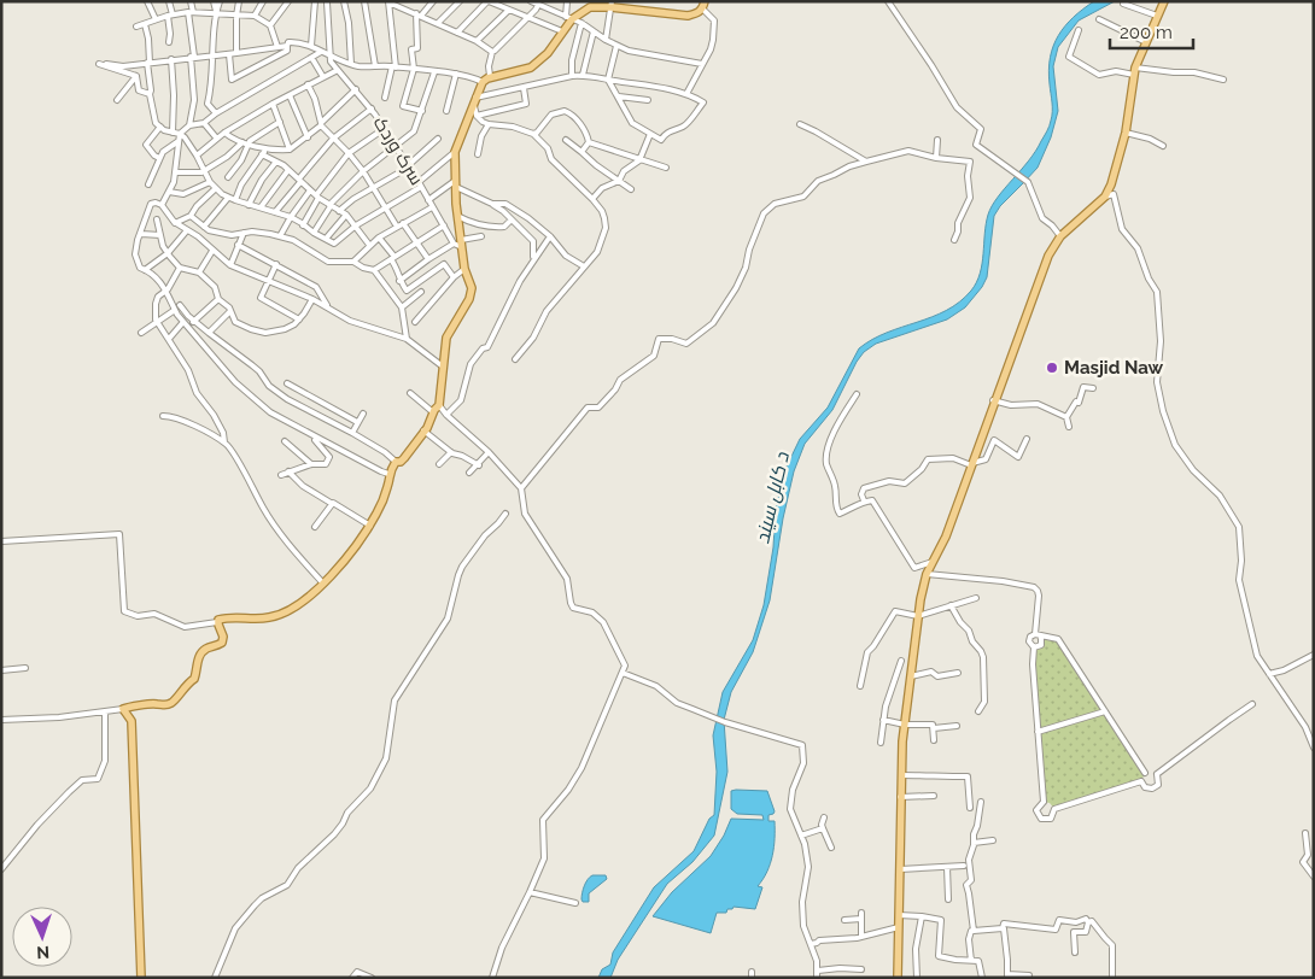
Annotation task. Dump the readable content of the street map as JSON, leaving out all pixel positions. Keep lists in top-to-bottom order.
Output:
{
  "streets": {
    "street": ["سرک وردک"]
  },
  "water": ["د کابل سيند"],
  "places": ["Masjid Naw"],
  "scale_bar": "200 m",
  "north": "bottom"
}
